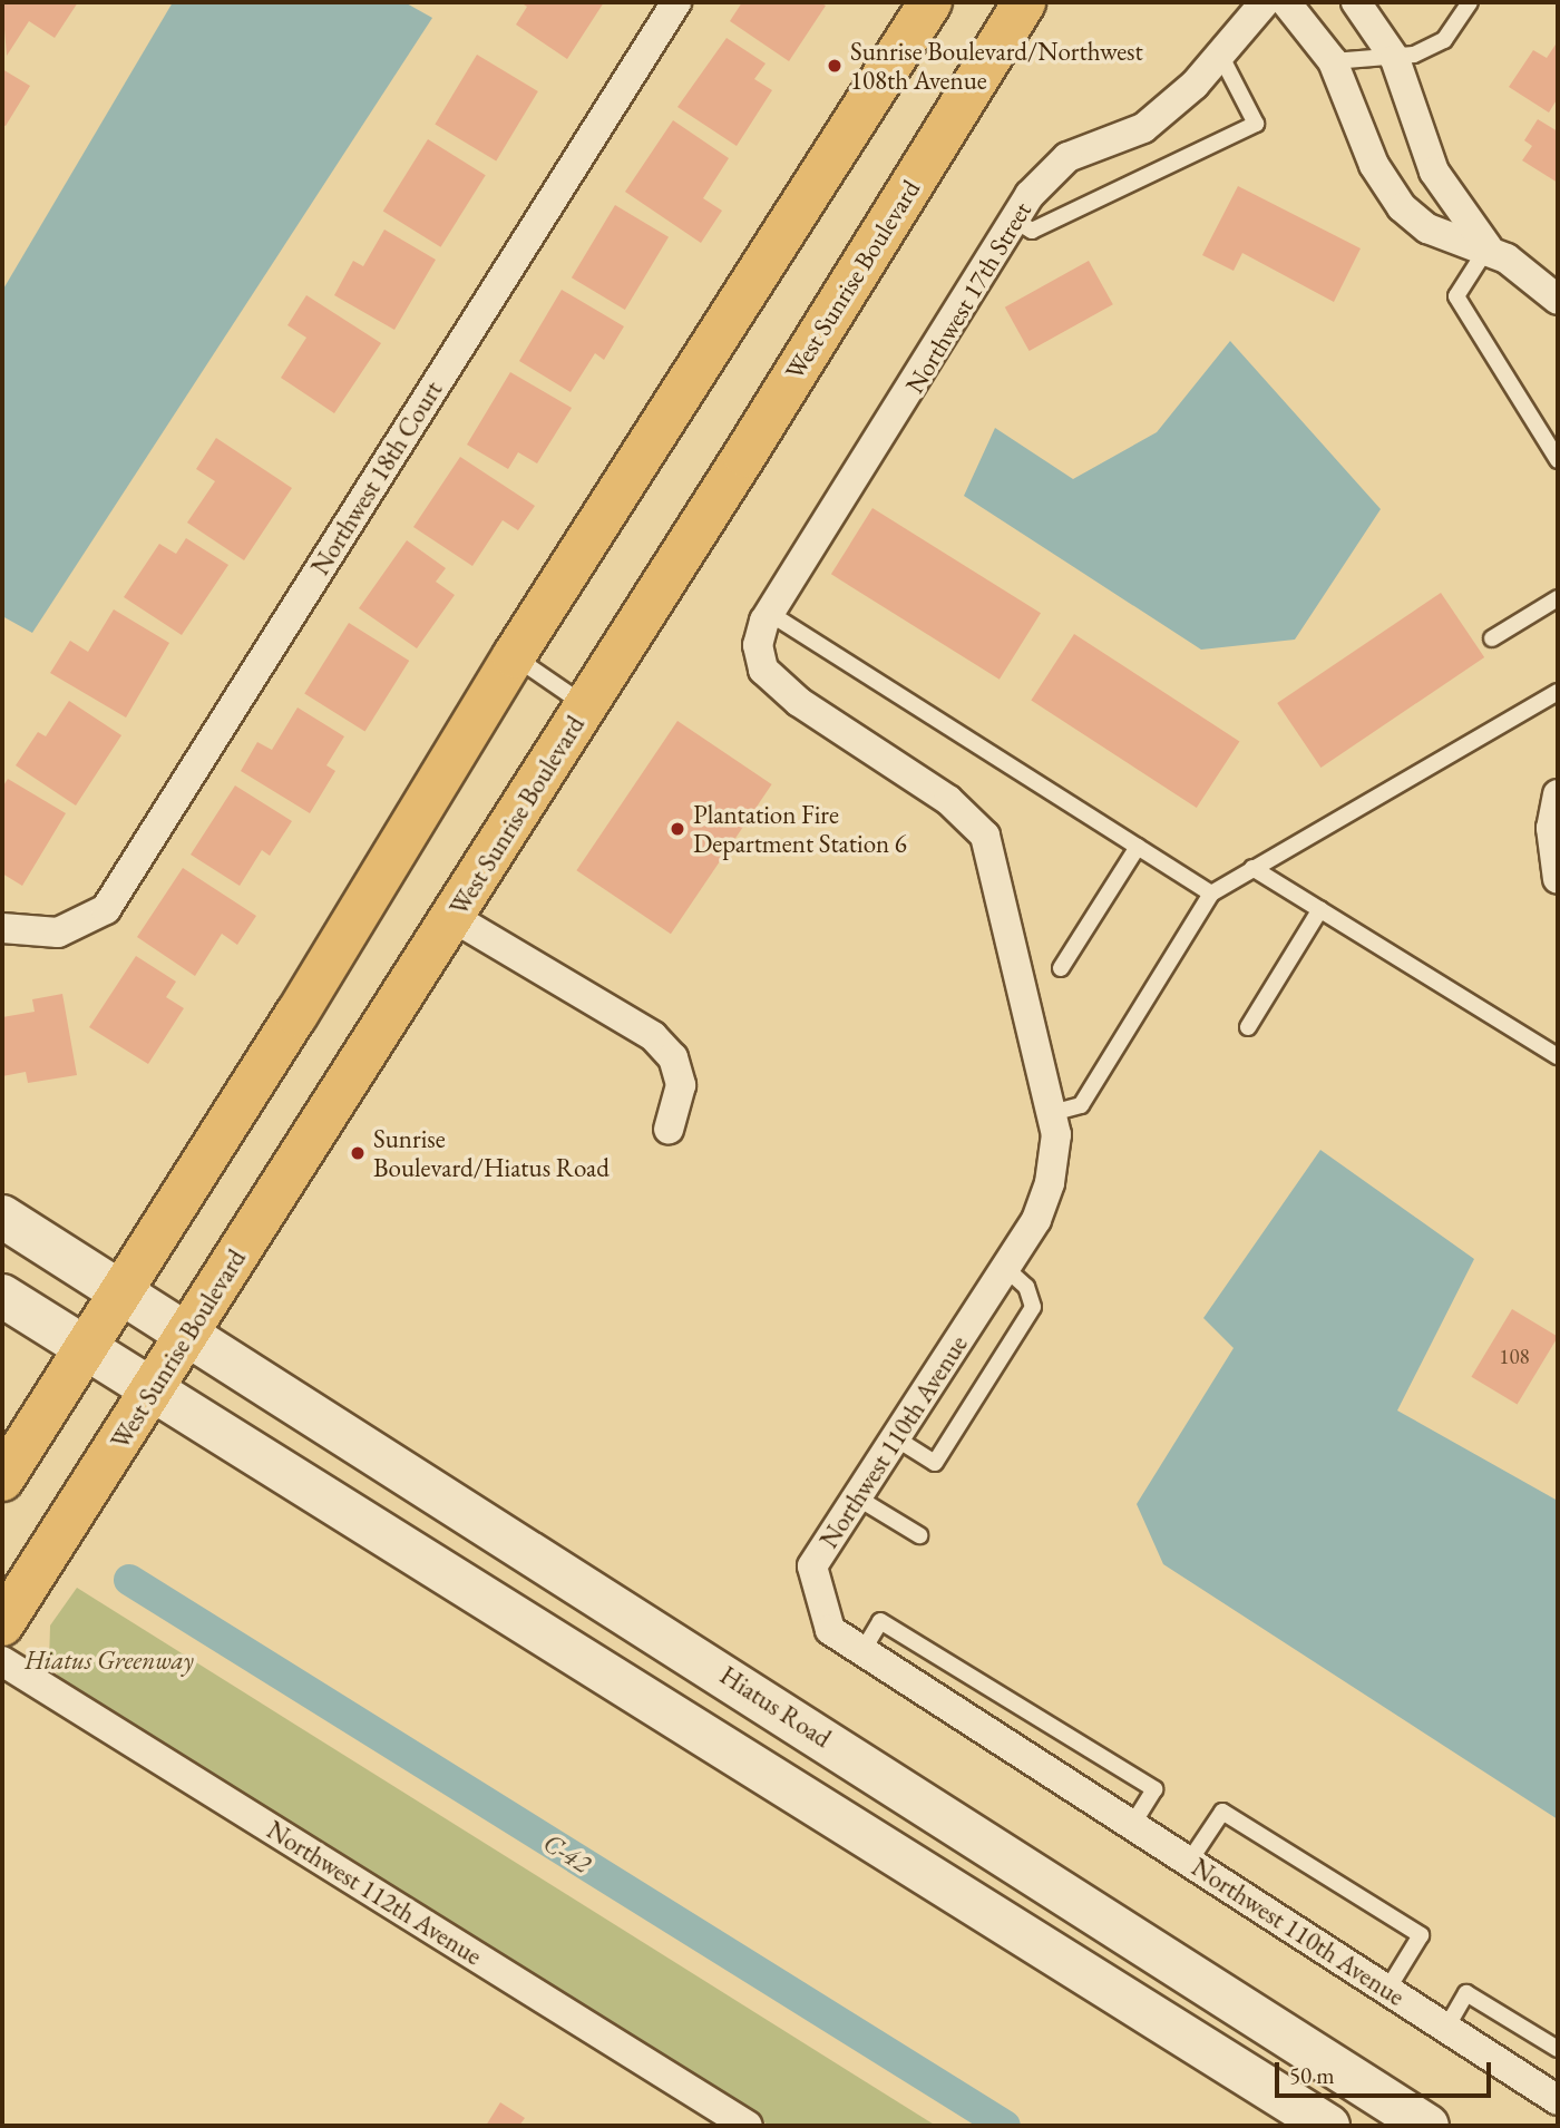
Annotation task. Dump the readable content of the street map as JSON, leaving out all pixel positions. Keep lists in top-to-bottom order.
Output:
{
  "streets": {
    "highway": ["West Sunrise Boulevard"],
    "main road": ["Hiatus Road"],
    "street": [
      "Northwest 17th Street",
      "Northwest 18th Court",
      "Northwest 110th Avenue",
      "Northwest 112th Avenue"
    ]
  },
  "crossings": [
    ["West Sunrise Boulevard", "Hiatus Road"],
    ["Northwest 17th Street", "Northwest 110th Avenue"]
  ],
  "water": ["C-42"],
  "parks": ["Hiatus Greenway"],
  "places": ["Sunrise Boulevard/Northwest 108th Avenue", "Plantation Fire Department Station 6", "Sunrise Boulevard/Hiatus Road"],
  "house_numbers": ["108"],
  "scale_bar": "50 m"
}
